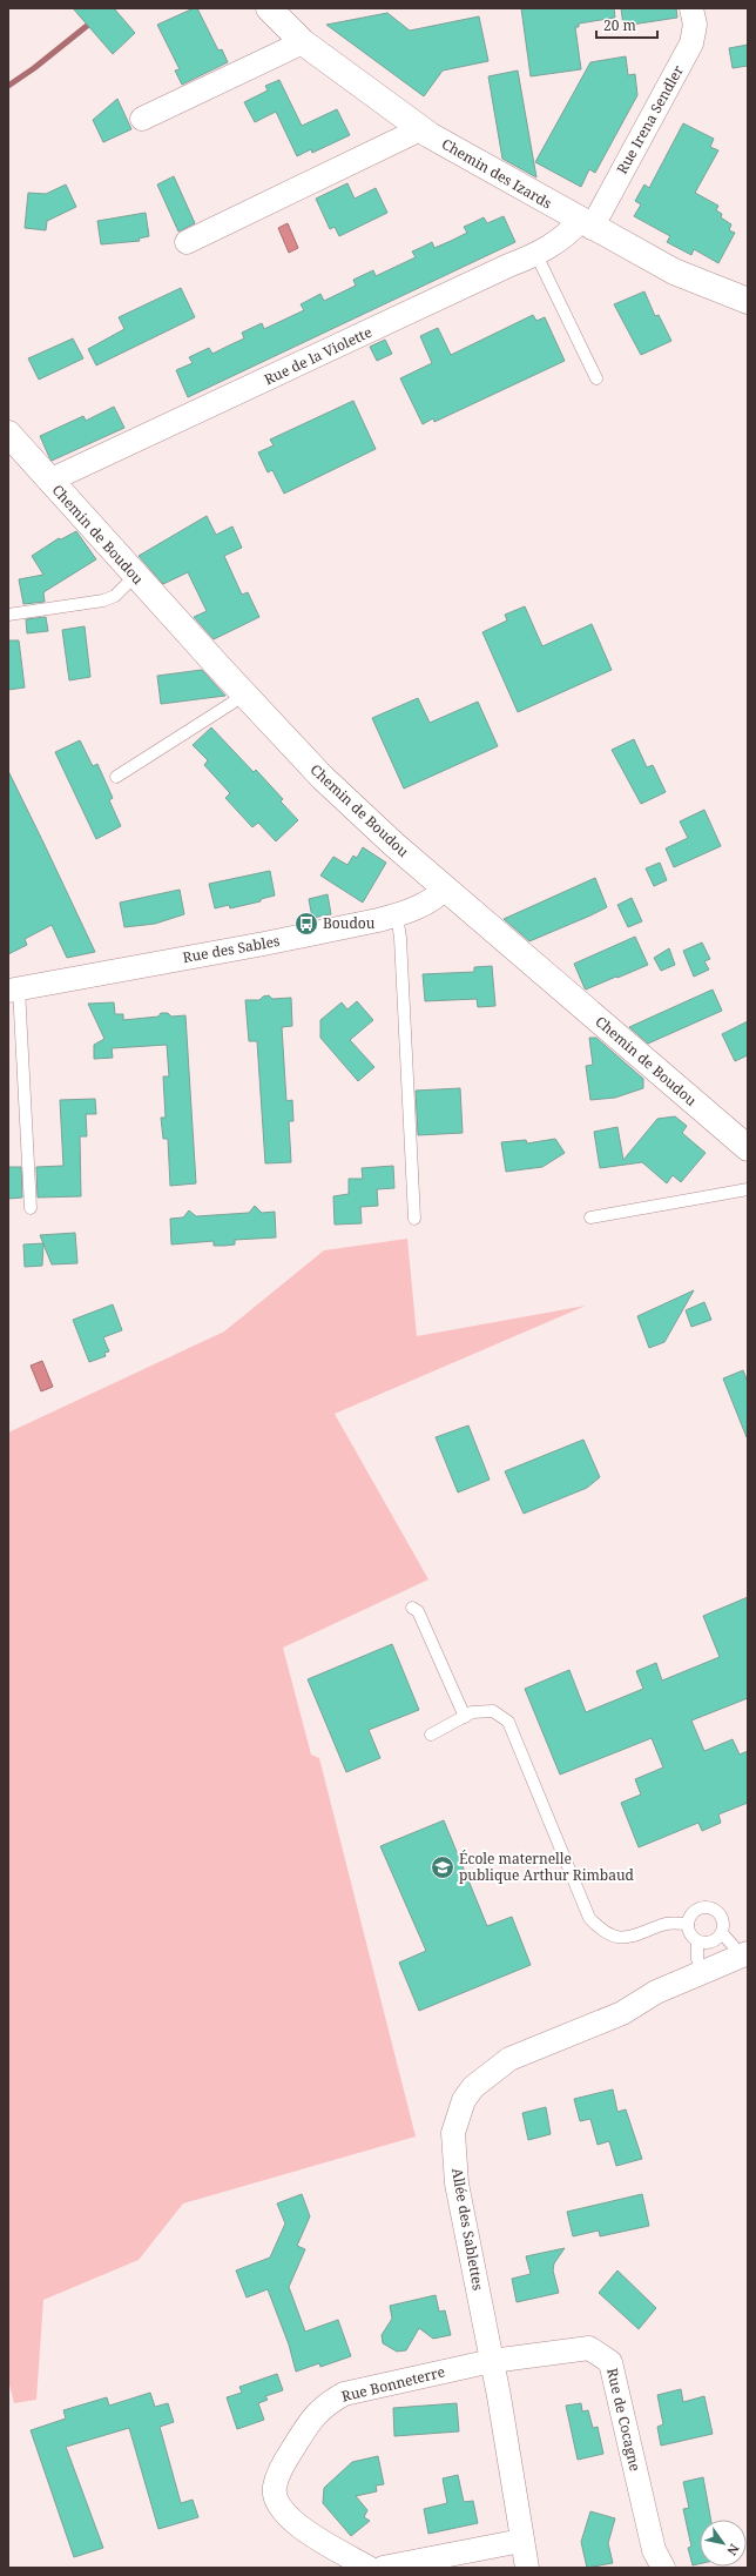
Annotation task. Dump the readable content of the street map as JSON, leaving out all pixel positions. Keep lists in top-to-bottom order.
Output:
{
  "streets": {
    "street": [
      "Rue Irena Sendler",
      "Chemin des Izards",
      "Rue de la Violette",
      "Chemin de Boudou",
      "Rue des Sables",
      "Allée des Sablettes",
      "Rue Bonneterre",
      "Rue de Cocagne"
    ]
  },
  "crossings": [
    ["Rue Irena Sendler", "Chemin des Izards"],
    ["Rue Irena Sendler", "Rue de la Violette"],
    ["Chemin des Izards", "Rue de la Violette"],
    ["Rue de la Violette", "Chemin de Boudou"],
    ["Chemin de Boudou", "Rue des Sables"],
    ["Allée des Sablettes", "Rue Bonneterre"],
    ["Allée des Sablettes", "Rue de Cocagne"],
    ["Rue Bonneterre", "Rue de Cocagne"]
  ],
  "places": {
    "bus stop": ["Boudou"],
    "school or university": ["École maternelle publique Arthur Rimbaud"]
  },
  "scale_bar": "20 m",
  "north": "bottom right"
}
